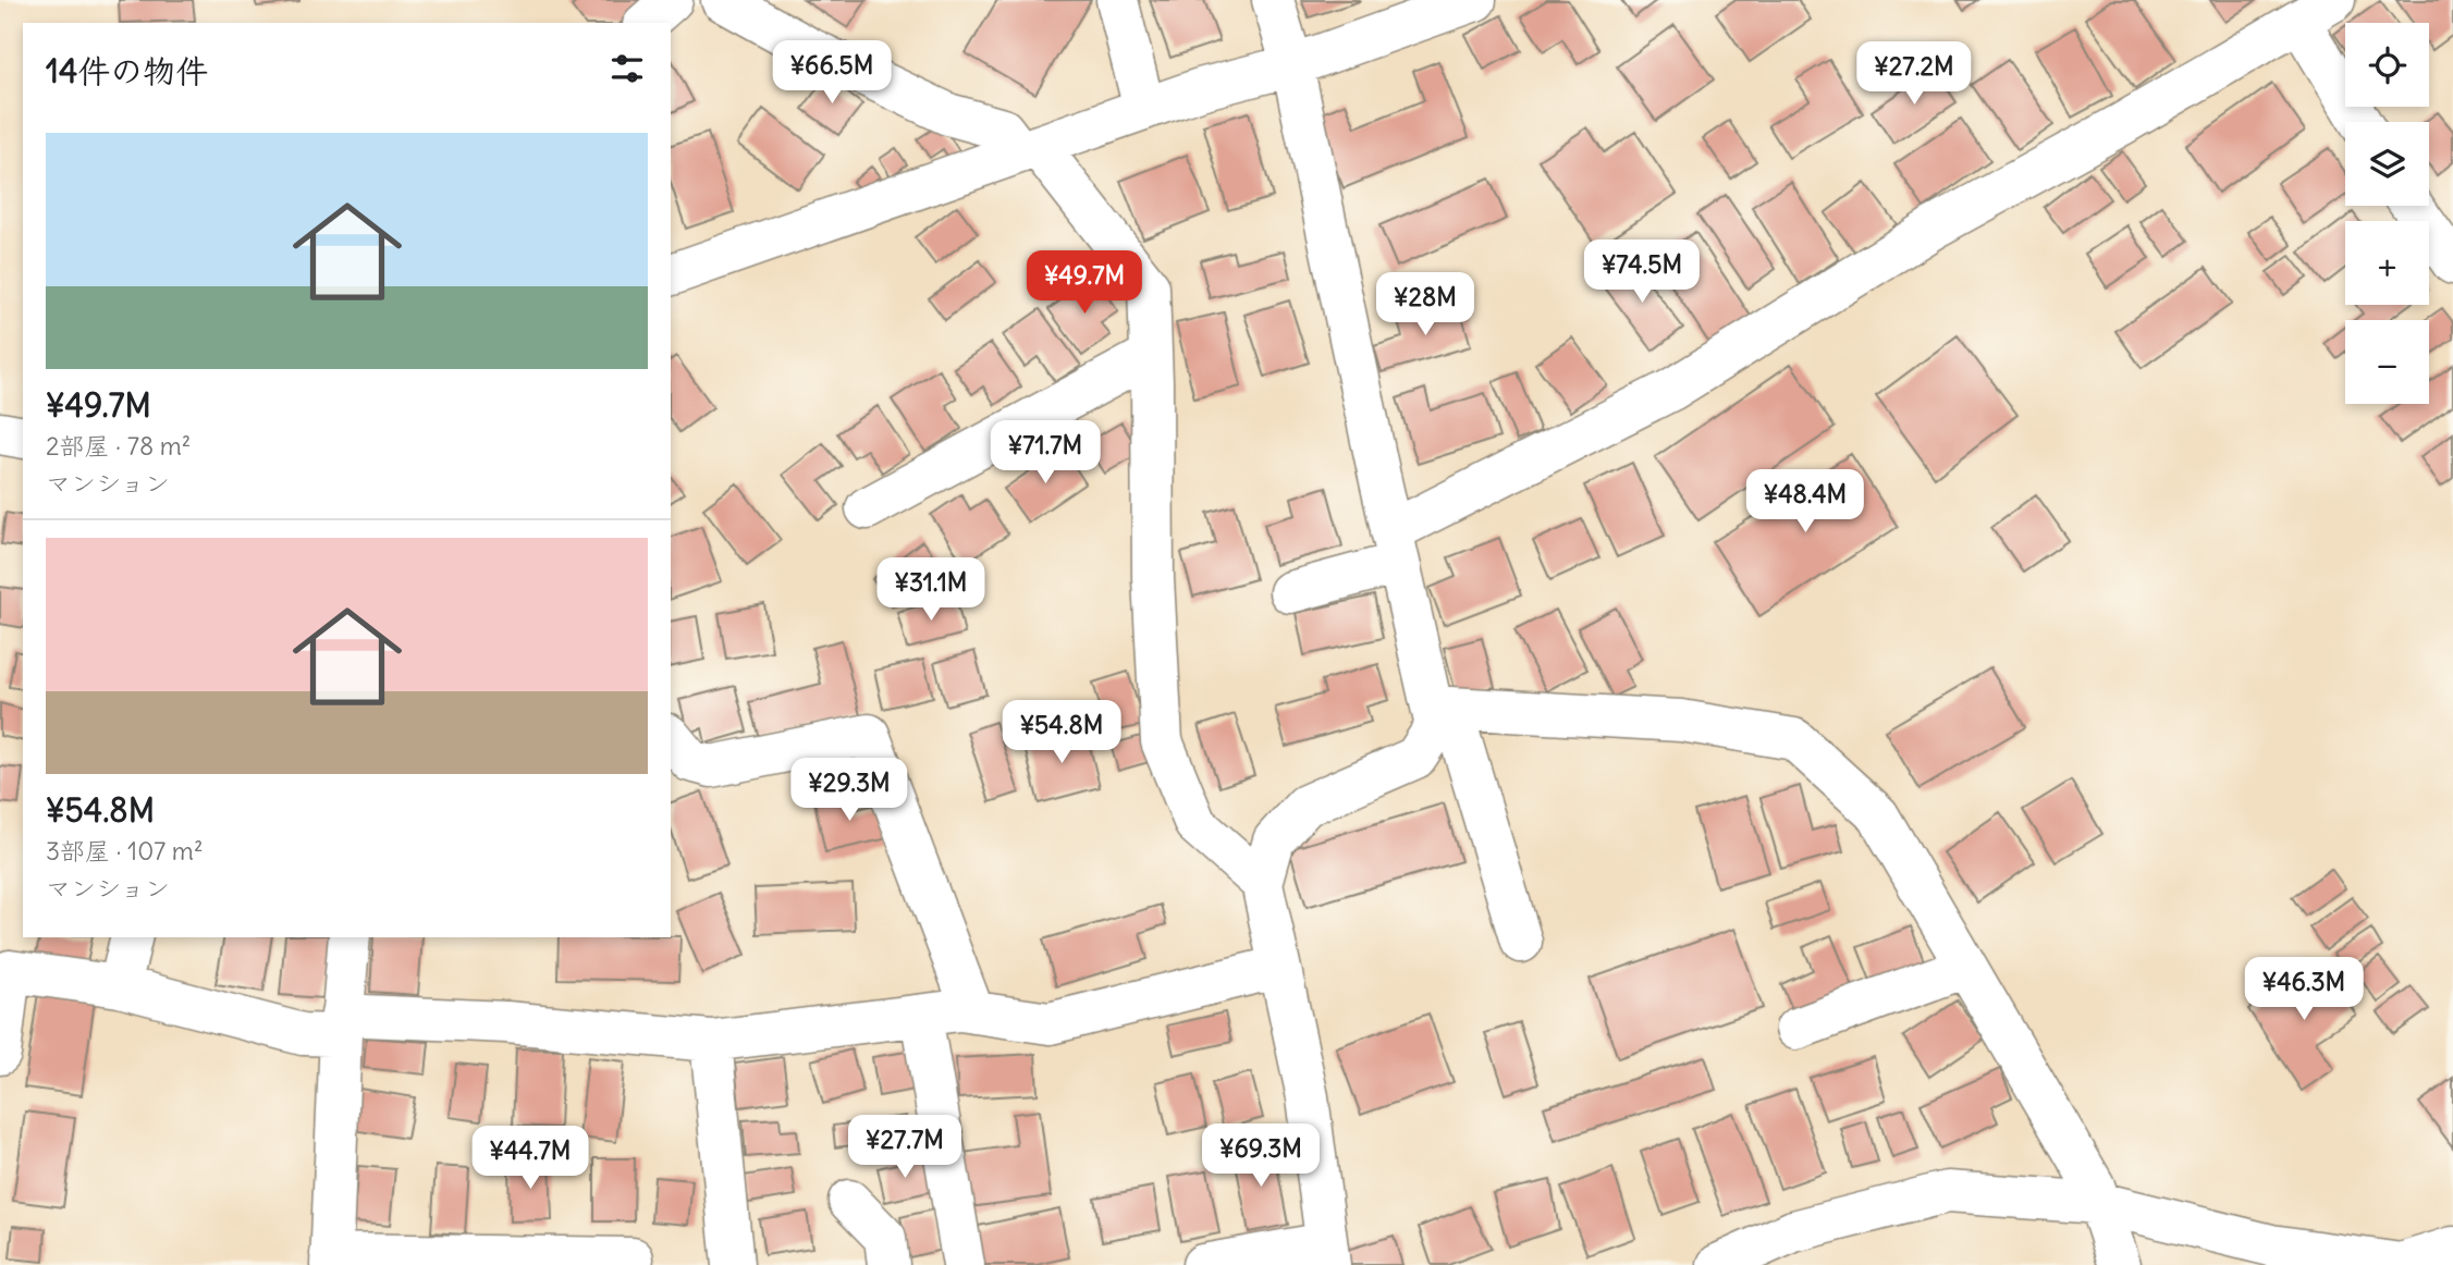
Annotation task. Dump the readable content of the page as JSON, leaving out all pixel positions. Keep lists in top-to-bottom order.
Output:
{
  "page": {
    "map_buttons": ["+", "−"],
    "heading": "14件の物件",
    "price": [
      "¥66.5M",
      "¥27.2M",
      "¥74.5M",
      "¥49.7M",
      "¥28M",
      "¥71.7M",
      "¥48.4M",
      "¥31.1M",
      "¥54.8M",
      "¥29.3M",
      "¥46.3M",
      "¥27.7M",
      "¥69.3M",
      "¥44.7M"
    ],
    "list": [
      {
        "name": "¥49.7M",
        "note": "2部屋 · 78 m² · マンション"
      },
      {
        "name": "¥54.8M",
        "note": "3部屋 · 107 m² · マンション"
      }
    ]
  }
}
